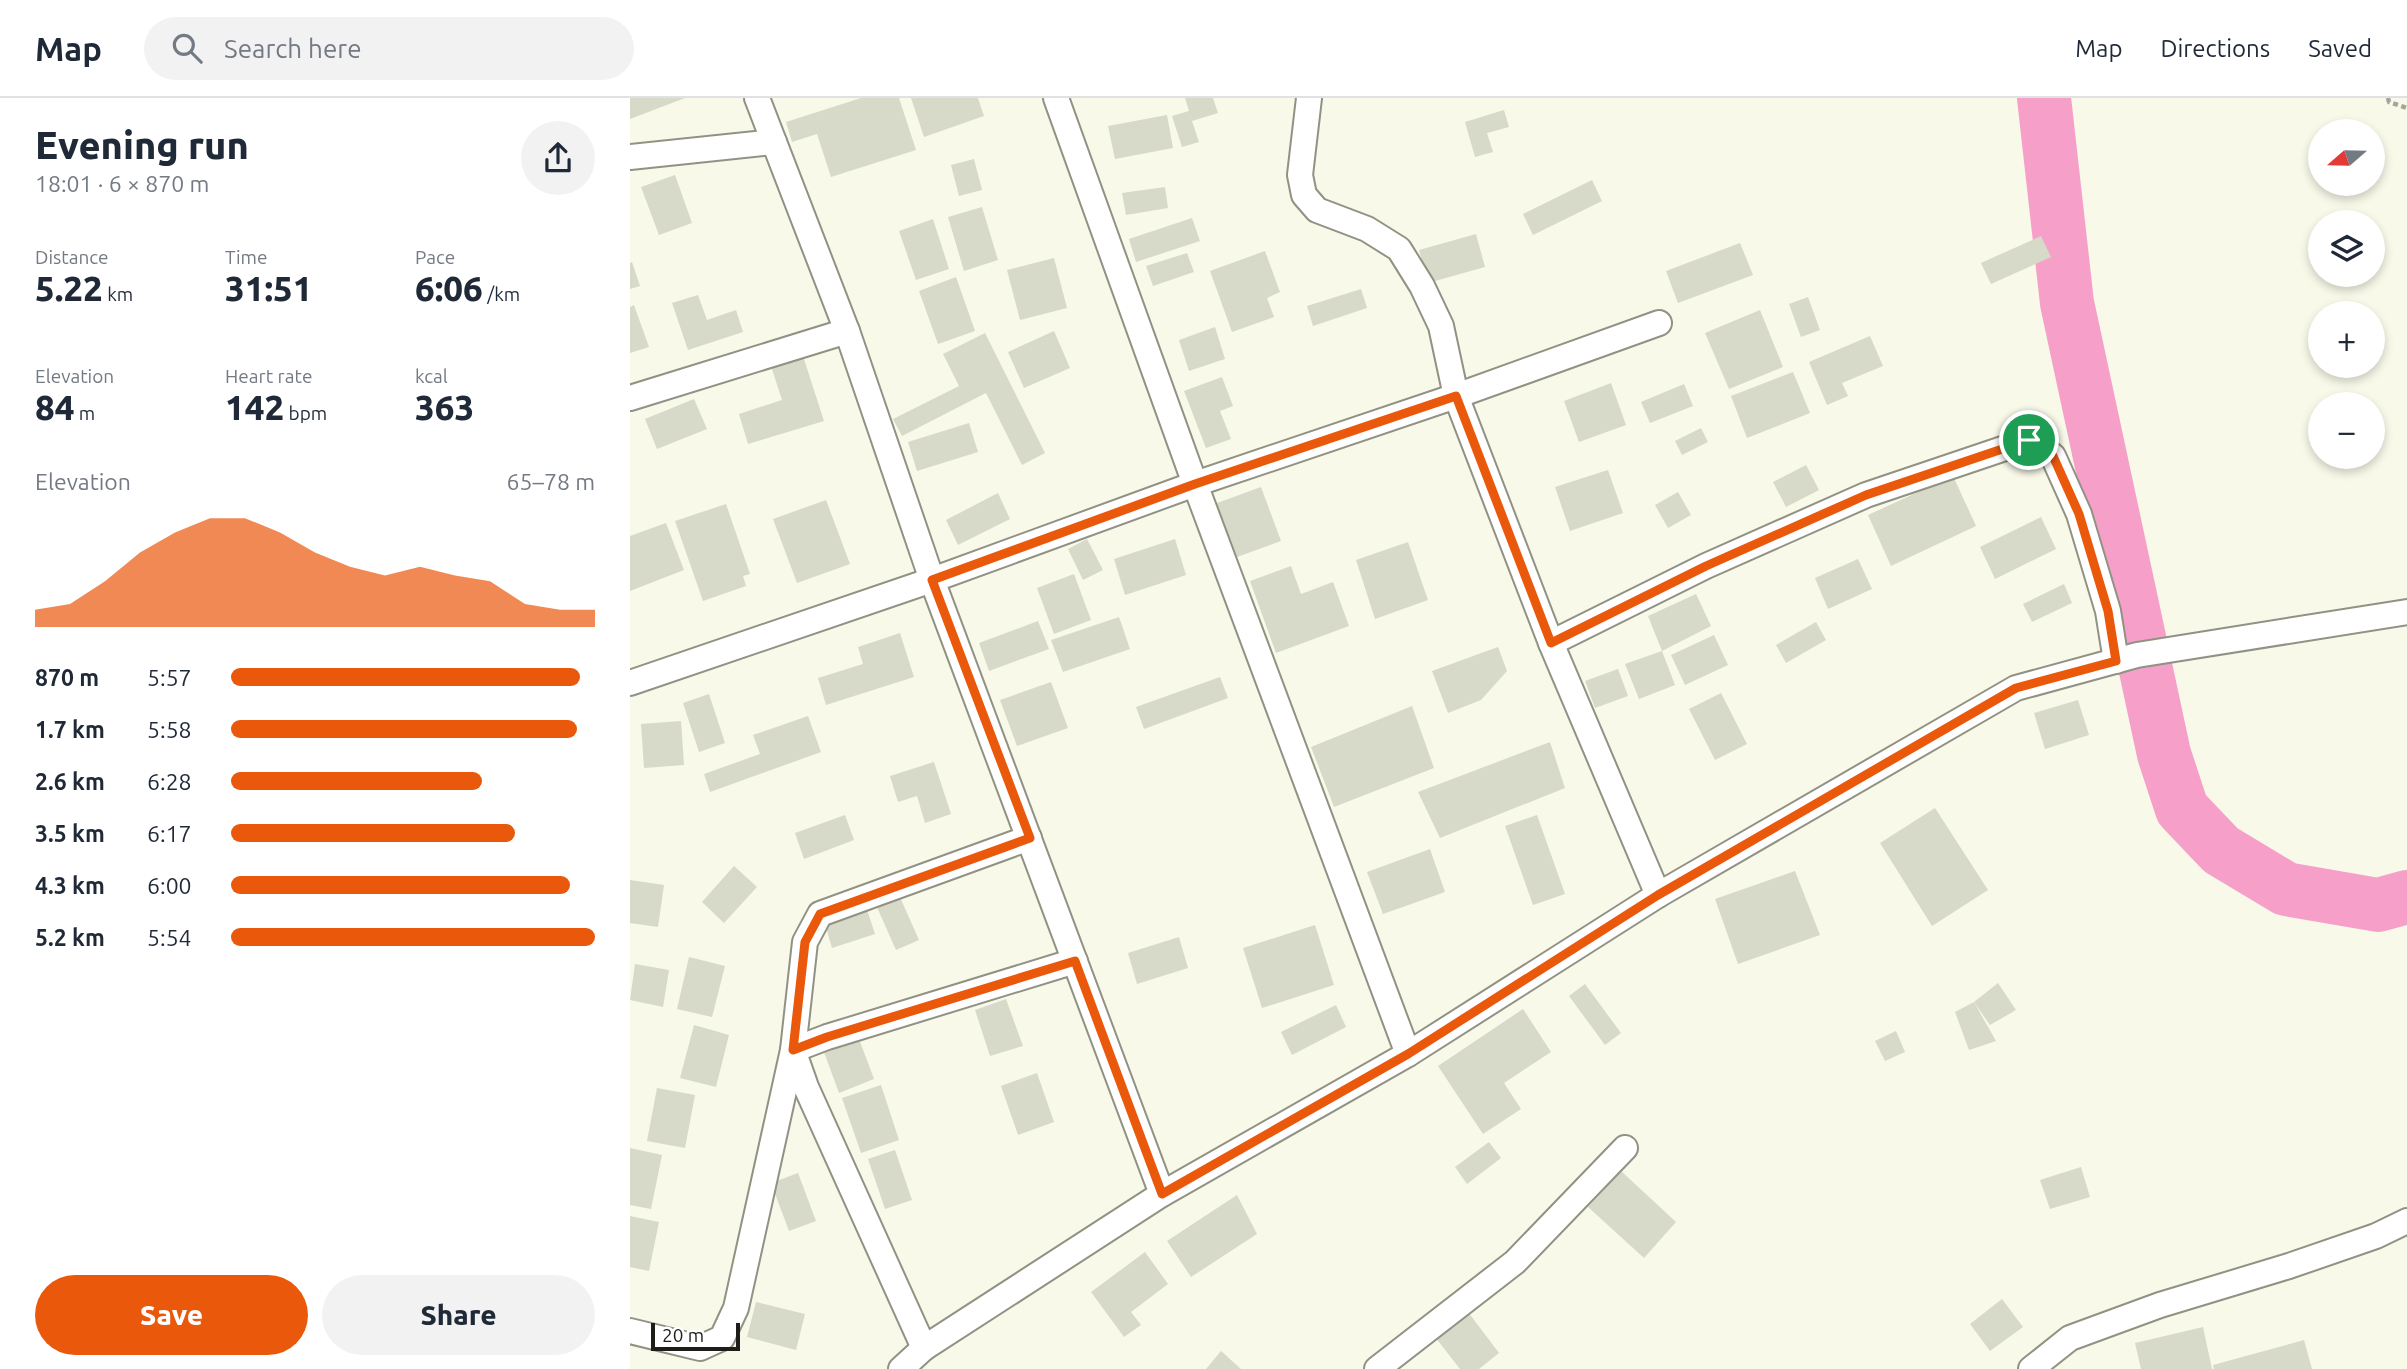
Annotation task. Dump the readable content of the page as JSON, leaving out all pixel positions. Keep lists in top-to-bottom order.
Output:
{
  "scale_bar": "20 m",
  "north": "left",
  "page": {
    "header": "Map",
    "search": "Search here",
    "nav": ["Map", "Directions", "Saved"],
    "heading": ["Evening run", "18:01 · 6 × 870 m"],
    "map_buttons": ["+", "−"],
    "stats": [
      ["Distance", "5.22 km"],
      ["Time", "31:51"],
      ["Pace", "6:06 /km"],
      ["Elevation", "84 m"],
      ["Heart rate", "142 bpm"],
      ["kcal", "363"]
    ],
    "chart": ["Elevation", "65–78 m"],
    "list": [
      {
        "name": "870 m",
        "note": "5:57"
      },
      {
        "name": "1.7 km",
        "note": "5:58"
      },
      {
        "name": "2.6 km",
        "note": "6:28"
      },
      {
        "name": "3.5 km",
        "note": "6:17"
      },
      {
        "name": "4.3 km",
        "note": "6:00"
      },
      {
        "name": "5.2 km",
        "note": "5:54"
      }
    ],
    "buttons": ["Save", "Share"],
    "scale": "20 m"
  }
}
